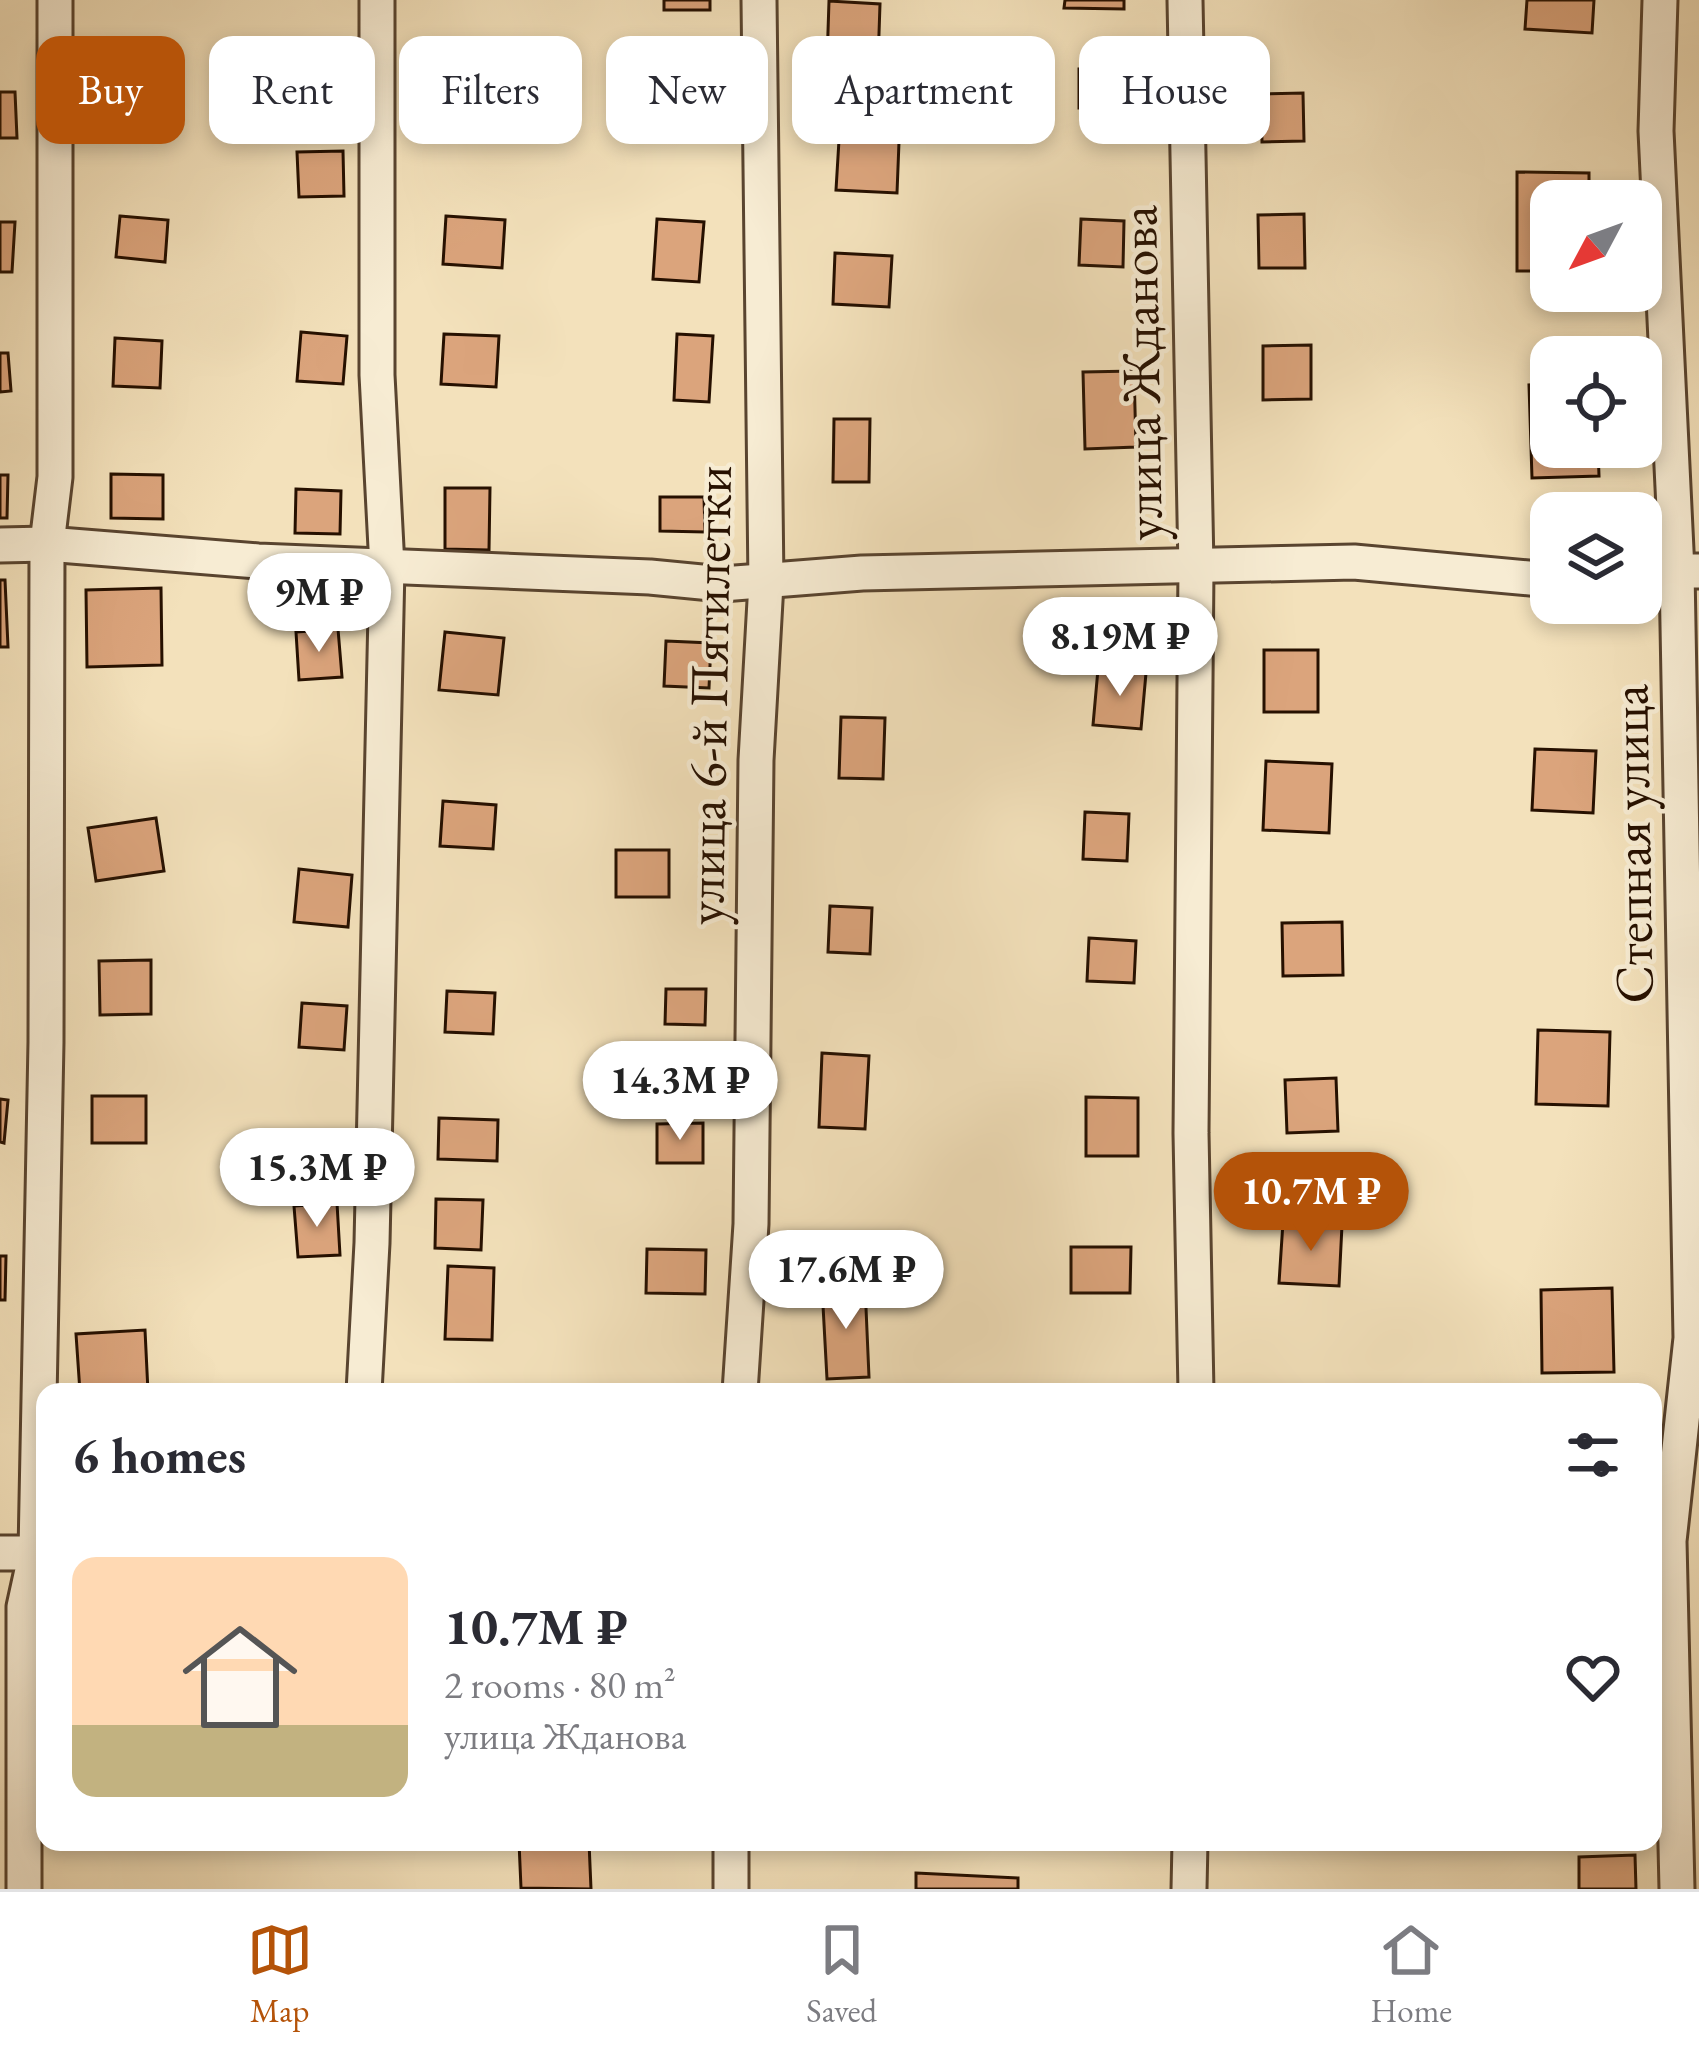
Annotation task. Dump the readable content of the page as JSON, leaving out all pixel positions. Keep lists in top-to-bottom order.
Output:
{
  "streets": {
    "street": ["улица Жданова", "улица 6-й Пятилетки", "Степная улица"]
  },
  "north": "bottom left",
  "page": {
    "chip": [
      "Buy",
      "Rent",
      "Filters",
      "New",
      "Apartment",
      "House"
    ],
    "price": [
      "9M ₽",
      "8.19M ₽",
      "14.3M ₽",
      "15.3M ₽",
      "10.7M ₽",
      "17.6M ₽"
    ],
    "heading": "6 homes",
    "list": [
      {
        "name": "10.7M ₽",
        "note": "2 rooms · 80 m² · улица Жданова"
      }
    ],
    "tabs": ["Map", "Saved", "Home"]
  }
}
